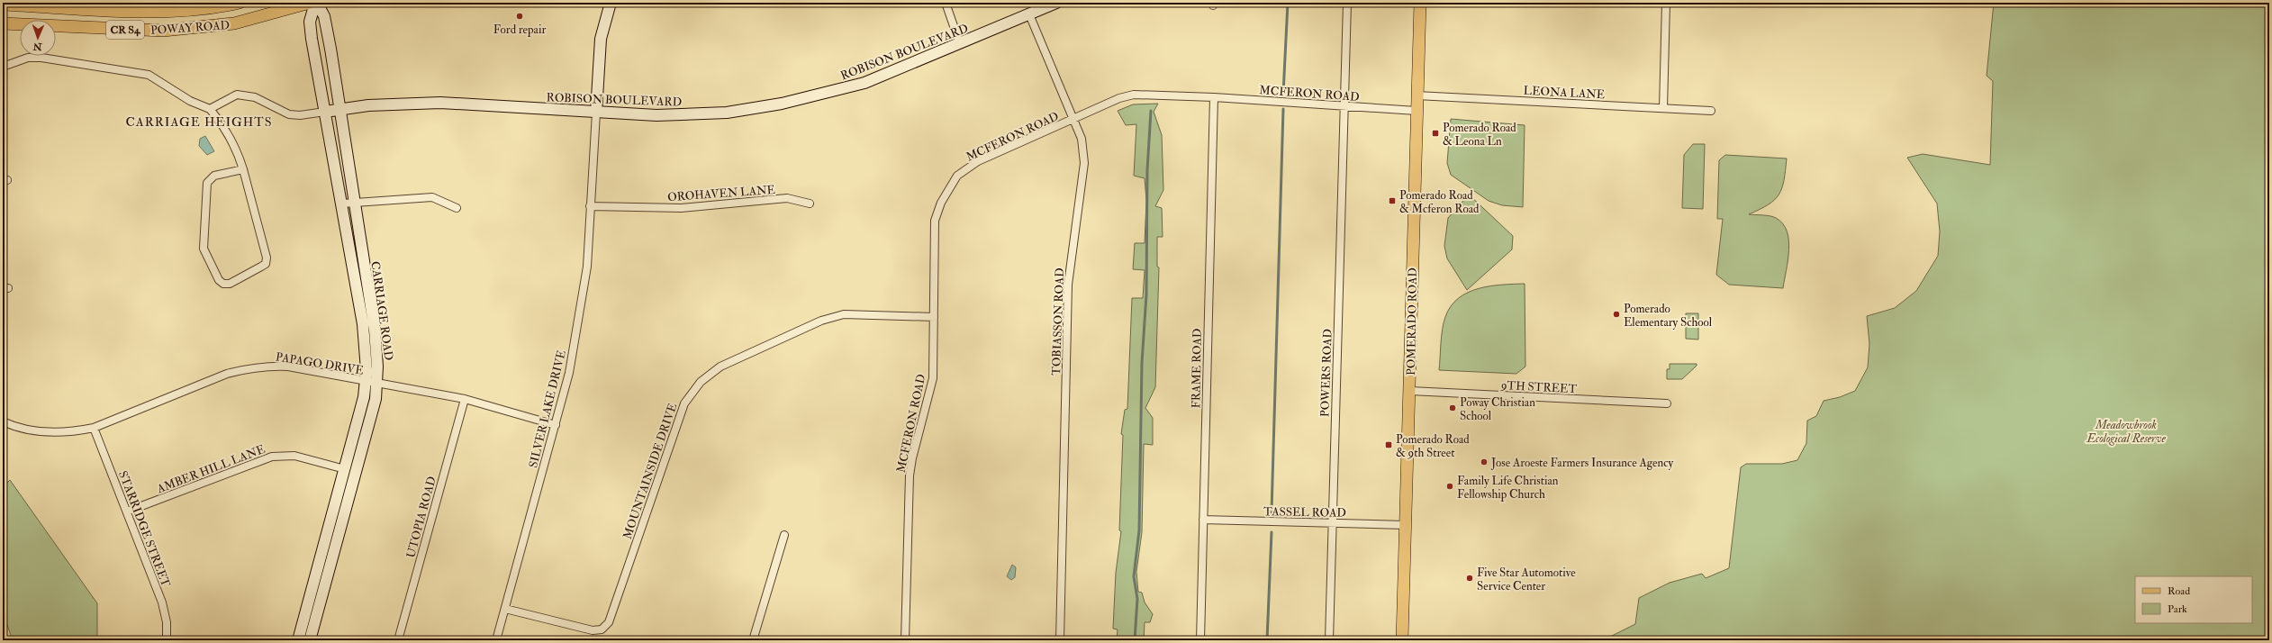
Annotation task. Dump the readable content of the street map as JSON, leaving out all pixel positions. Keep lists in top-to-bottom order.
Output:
{
  "streets": {
    "main road": ["POWAY ROAD", "CR S4", "POMERADO ROAD"],
    "street": [
      "ROBISON BOULEVARD",
      "LEONA LANE",
      "MCFERON ROAD",
      "OROHAVEN LANE",
      "CARRIAGE ROAD",
      "TOBIASSON ROAD",
      "PAPAGO DRIVE",
      "FRAME ROAD",
      "POWERS ROAD",
      "9TH STREET",
      "SILVER LAKE DRIVE",
      "AMBER HILL LANE",
      "MOUNTAINSIDE DRIVE",
      "TASSEL ROAD",
      "UTOPIA ROAD",
      "STARRIDGE STREET"
    ]
  },
  "crossings": [
    ["ROBISON BOULEVARD", "CARRIAGE ROAD"],
    ["ROBISON BOULEVARD", "TOBIASSON ROAD"],
    ["ROBISON BOULEVARD", "SILVER LAKE DRIVE"],
    ["LEONA LANE", "POMERADO ROAD"],
    ["MCFERON ROAD", "TOBIASSON ROAD"],
    ["MCFERON ROAD", "POMERADO ROAD"],
    ["MCFERON ROAD", "FRAME ROAD"],
    ["MCFERON ROAD", "POWERS ROAD"],
    ["MCFERON ROAD", "MOUNTAINSIDE DRIVE"],
    ["OROHAVEN LANE", "SILVER LAKE DRIVE"],
    ["CARRIAGE ROAD", "PAPAGO DRIVE"],
    ["CARRIAGE ROAD", "AMBER HILL LANE"],
    ["POMERADO ROAD", "9TH STREET"],
    ["POMERADO ROAD", "TASSEL ROAD"],
    ["PAPAGO DRIVE", "SILVER LAKE DRIVE"],
    ["PAPAGO DRIVE", "UTOPIA ROAD"],
    ["PAPAGO DRIVE", "STARRIDGE STREET"],
    ["FRAME ROAD", "TASSEL ROAD"],
    ["POWERS ROAD", "TASSEL ROAD"],
    ["SILVER LAKE DRIVE", "MOUNTAINSIDE DRIVE"],
    ["AMBER HILL LANE", "STARRIDGE STREET"]
  ],
  "districts": ["CARRIAGE HEIGHTS"],
  "parks": ["Meadowbrook Ecological Reserve"],
  "places": {
    "other": [
      "Ford repair",
      "Pomerado Elementary School",
      "Poway Christian School",
      "Jose Aroeste Farmers Insurance Agency",
      "Family Life Christian Fellowship Church",
      "Five Star Automotive Service Center"
    ],
    "transit": ["Pomerado Road & Leona Ln", "Pomerado Road & Mcferon Road", "Pomerado Road & 9th Street"]
  },
  "legend": ["Road", "Park"],
  "north": "bottom"
}
